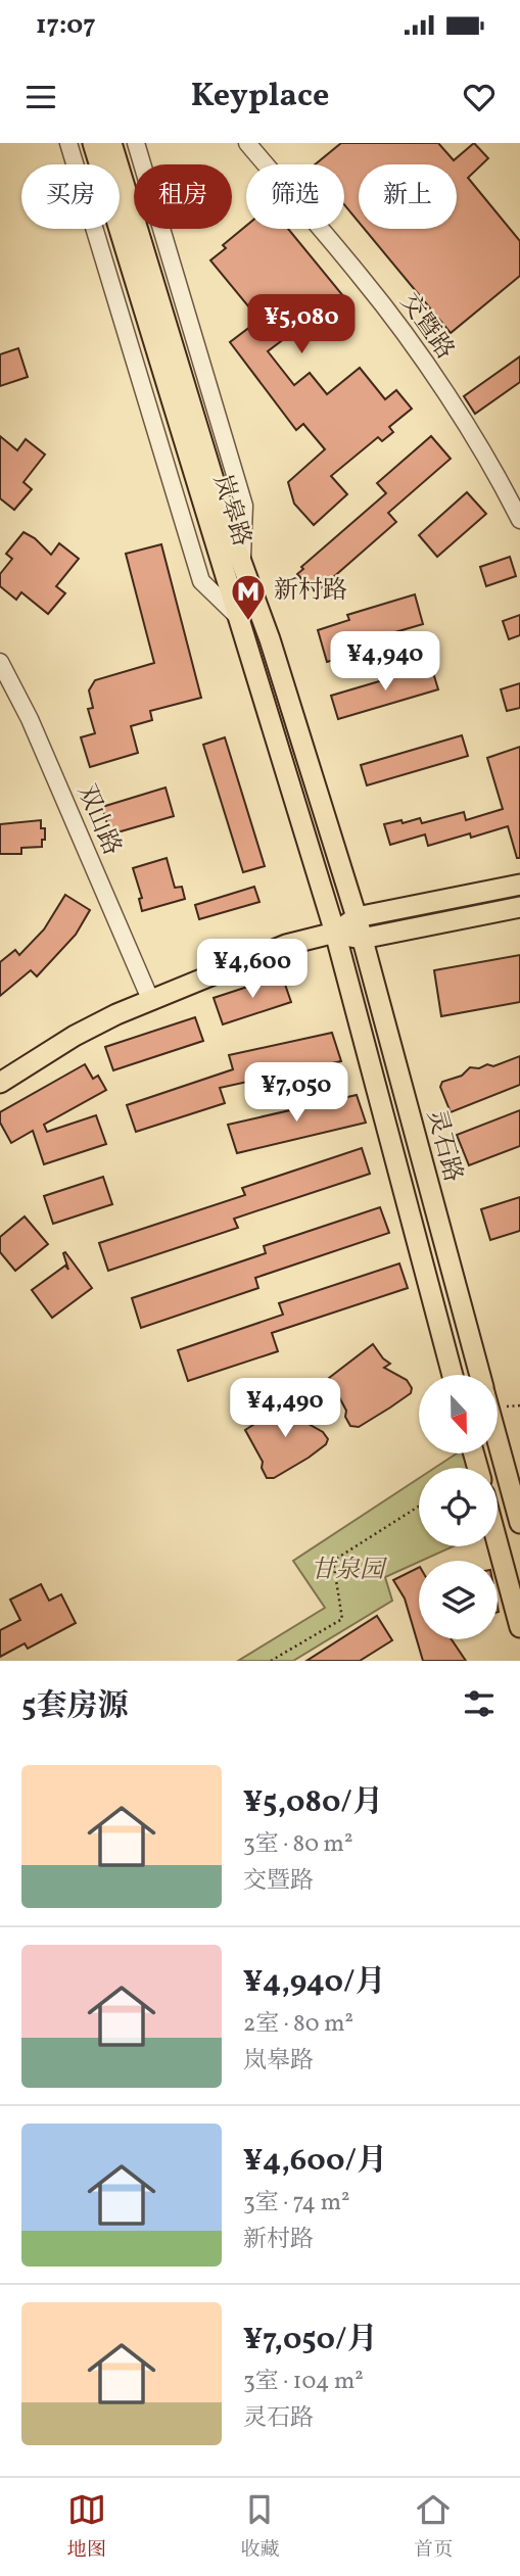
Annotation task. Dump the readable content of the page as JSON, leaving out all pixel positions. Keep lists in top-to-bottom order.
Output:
{
  "streets": {
    "main road": ["岚皋路", "灵石路"],
    "street": ["交暨路", "双山路"]
  },
  "crossings": [
    ["岚皋路", "灵石路"]
  ],
  "parks": ["甘泉园"],
  "places": {
    "metro station": ["新村路"]
  },
  "north": "bottom",
  "page": {
    "status": "17:07",
    "header": "Keyplace",
    "chip": [
      "买房",
      "租房",
      "筛选",
      "新上"
    ],
    "price": [
      "¥5,080",
      "¥4,940",
      "¥4,600",
      "¥7,050",
      "¥4,490"
    ],
    "heading": "5套房源",
    "list": [
      {
        "name": "¥5,080/月",
        "note": "3室 · 80 m² · 交暨路"
      },
      {
        "name": "¥4,940/月",
        "note": "2室 · 80 m² · 岚皋路"
      },
      {
        "name": "¥4,600/月",
        "note": "3室 · 74 m² · 新村路"
      },
      {
        "name": "¥7,050/月",
        "note": "3室 · 104 m² · 灵石路"
      }
    ],
    "tabs": ["地图", "收藏", "首页"]
  }
}
